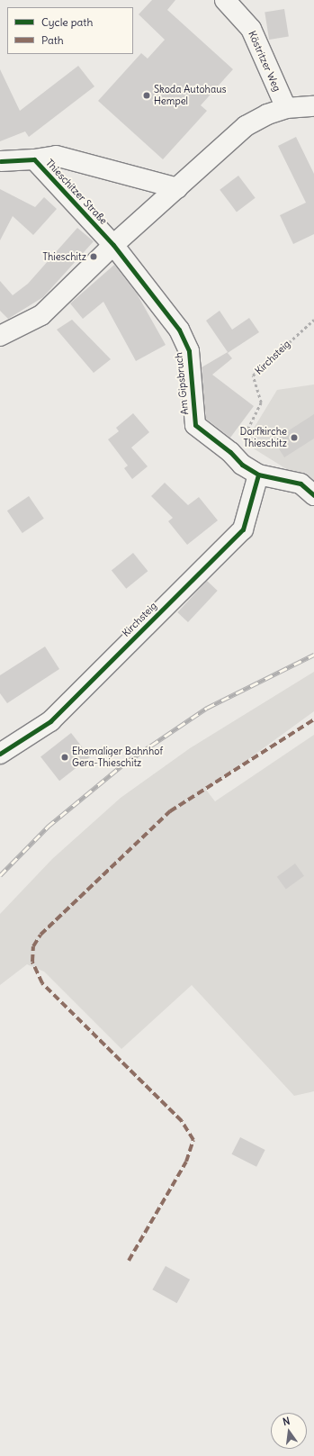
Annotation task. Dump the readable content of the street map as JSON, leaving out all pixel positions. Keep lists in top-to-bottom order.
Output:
{
  "streets": {
    "street": [
      "Köstritzer Weg",
      "Thieschitzer Straße",
      "Kirchsteig",
      "Am Gipsbruch"
    ]
  },
  "crossings": [
    ["Thieschitzer Straße", "Am Gipsbruch"],
    ["Kirchsteig", "Am Gipsbruch"]
  ],
  "places": [
    "Skoda Autohaus Hempel",
    "Thieschitz",
    "Dorfkirche Thieschitz",
    "Ehemaliger Bahnhof Gera-Thieschitz"
  ],
  "legend": ["Cycle path", "Path"],
  "north": "top"
}
